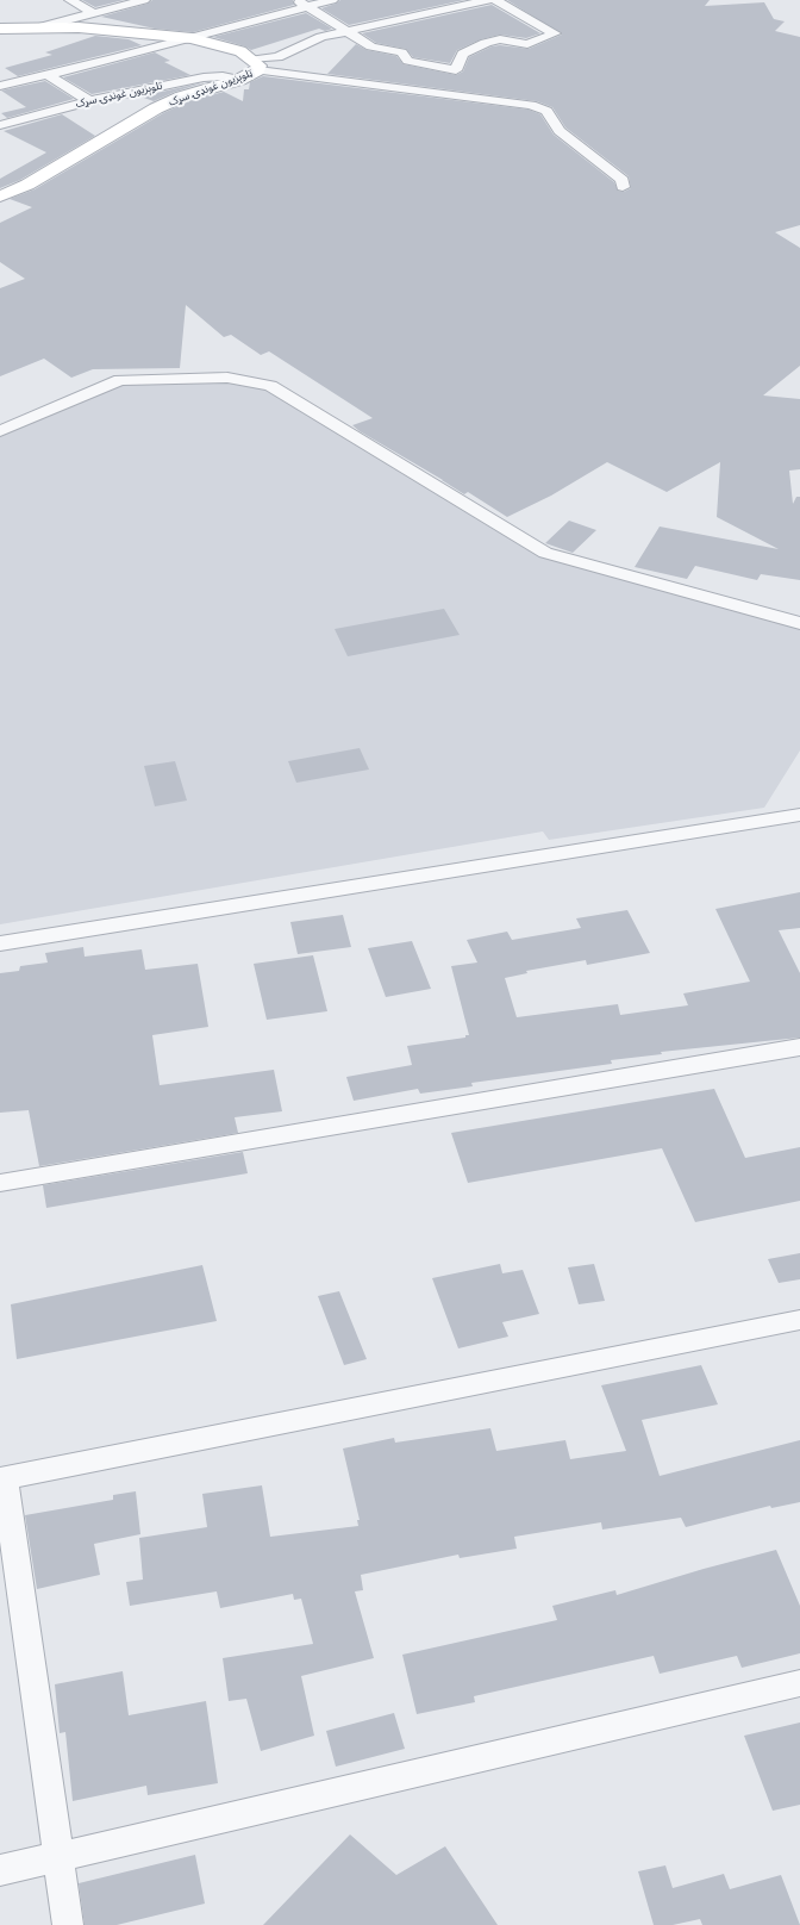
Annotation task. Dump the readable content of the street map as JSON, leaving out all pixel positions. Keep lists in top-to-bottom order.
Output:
{
  "streets": {
    "street": ["ټلوېزيون غونډۍ سړک", "تلوېزيون غونډۍ سړک"]
  },
  "crossings": [
    ["ټلوېزيون غونډۍ سړک", "تلوېزيون غونډۍ سړک"]
  ]
}
